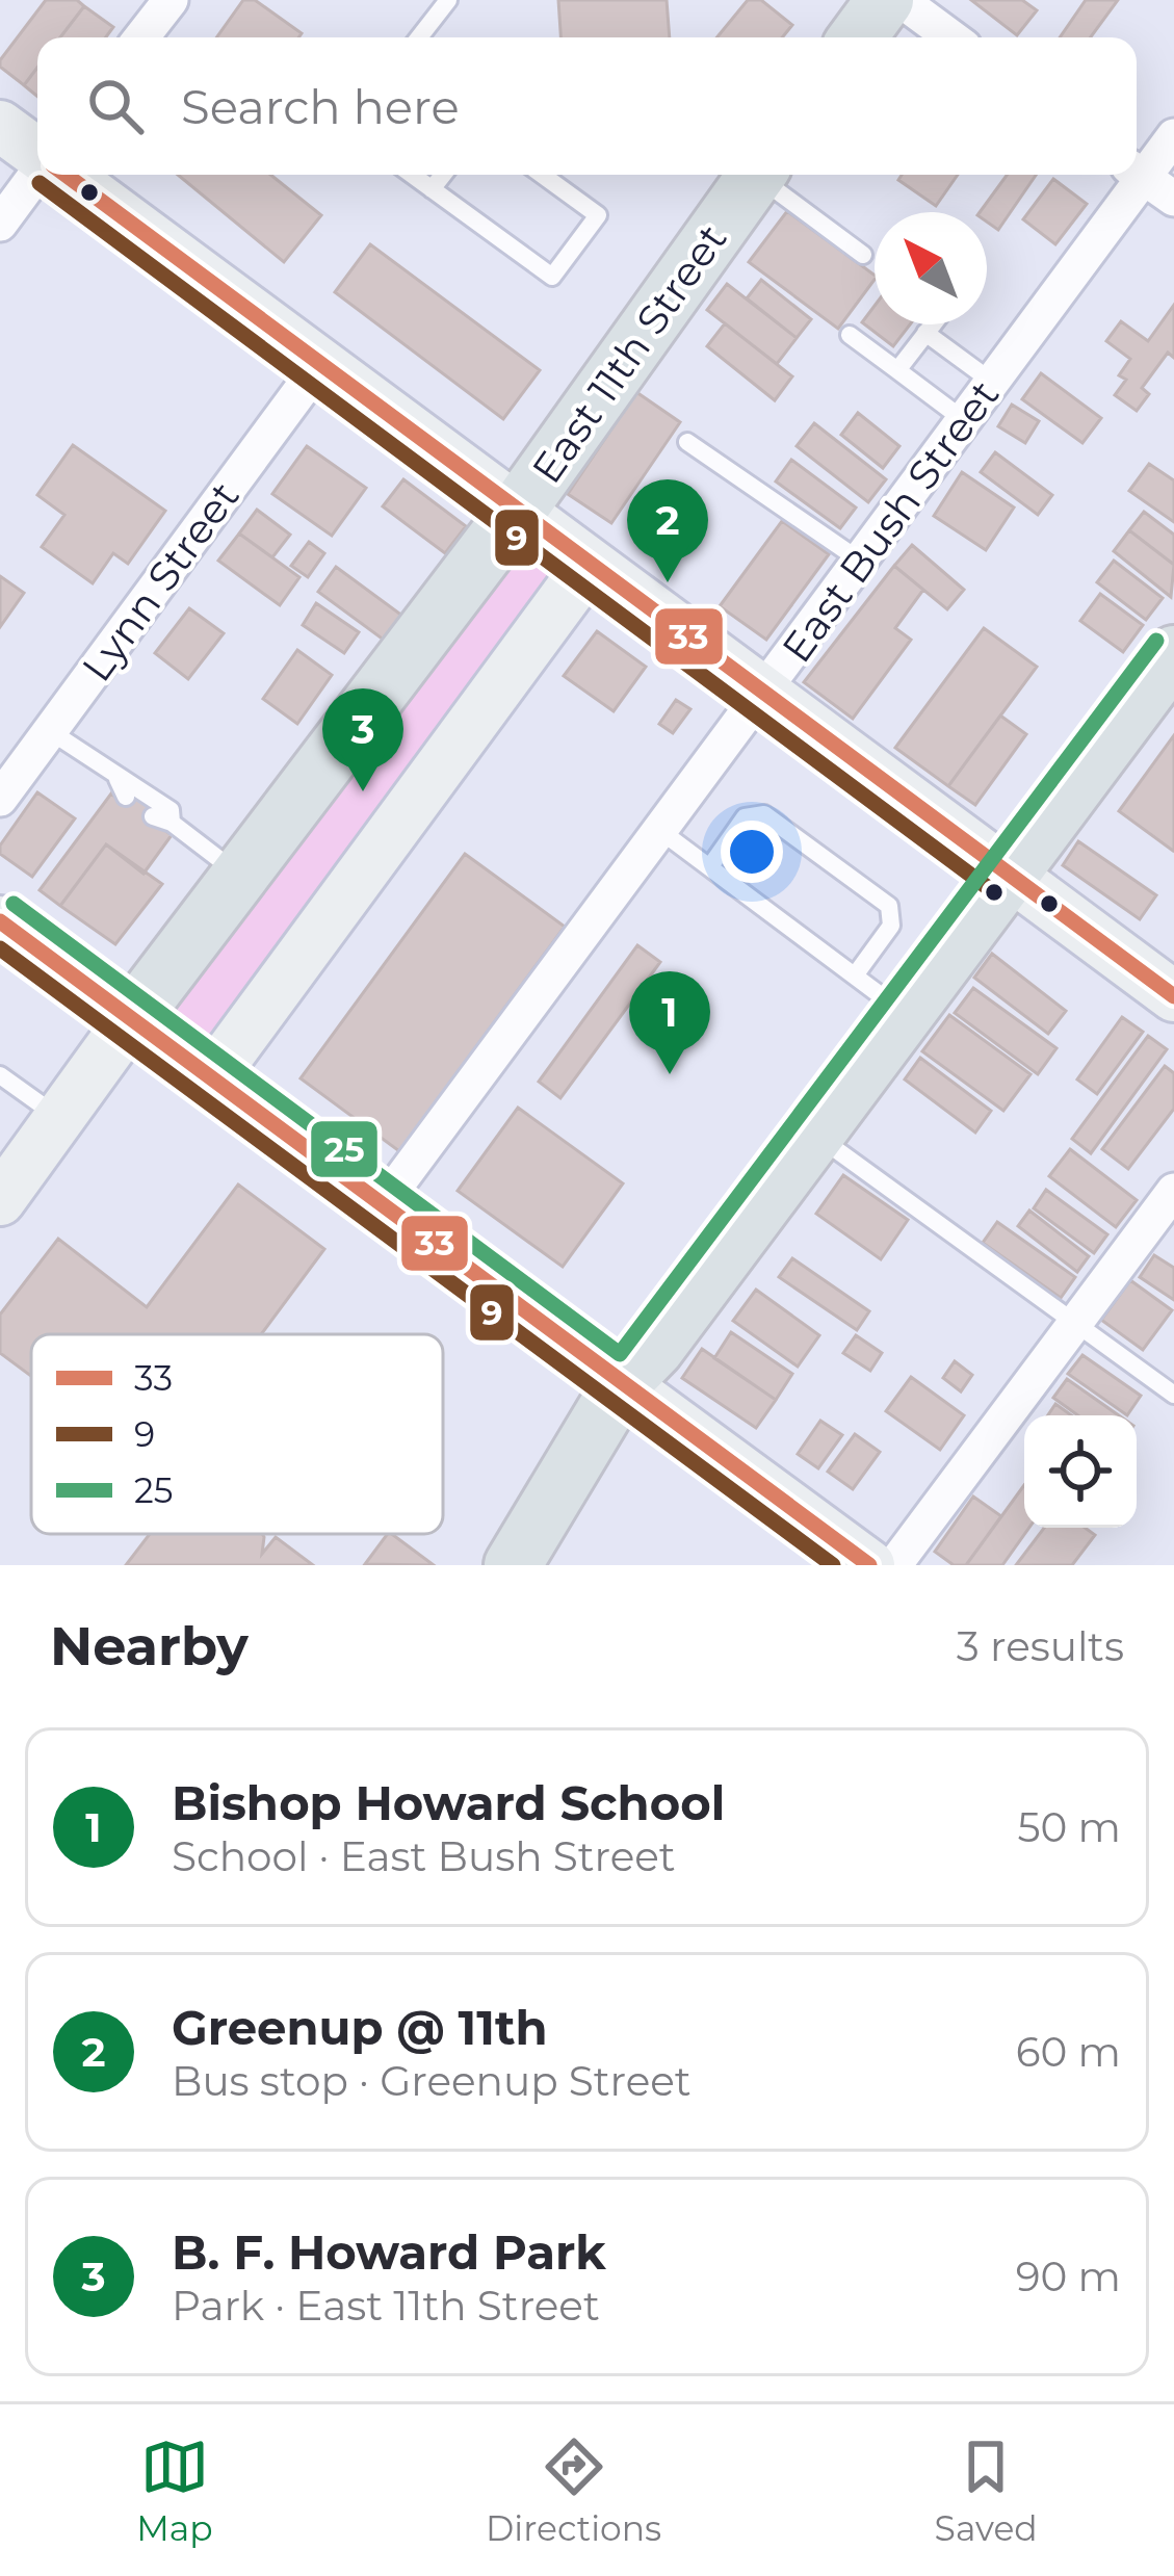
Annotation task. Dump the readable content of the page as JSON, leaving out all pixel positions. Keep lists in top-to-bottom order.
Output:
{
  "streets": {
    "main road": ["East 11th Street"],
    "street": ["East Bush Street", "Lynn Street"]
  },
  "lines": ["transit line 33", "transit line 9", "transit line 25"],
  "legend": ["33", "9", "25"],
  "north": "top left",
  "page": {
    "search": "Search here",
    "pins": ["2", "3", "1"],
    "heading": ["Nearby", "3 results"],
    "list": [
      {
        "mark": "1",
        "name": "Bishop Howard School",
        "note": "School · East Bush Street",
        "value": "50 m"
      },
      {
        "mark": "2",
        "name": "Greenup @ 11th",
        "note": "Bus stop · Greenup Street",
        "value": "60 m"
      },
      {
        "mark": "3",
        "name": "B. F. Howard Park",
        "note": "Park · East 11th Street",
        "value": "90 m"
      }
    ],
    "nav": ["Map", "Directions", "Saved"]
  }
}
